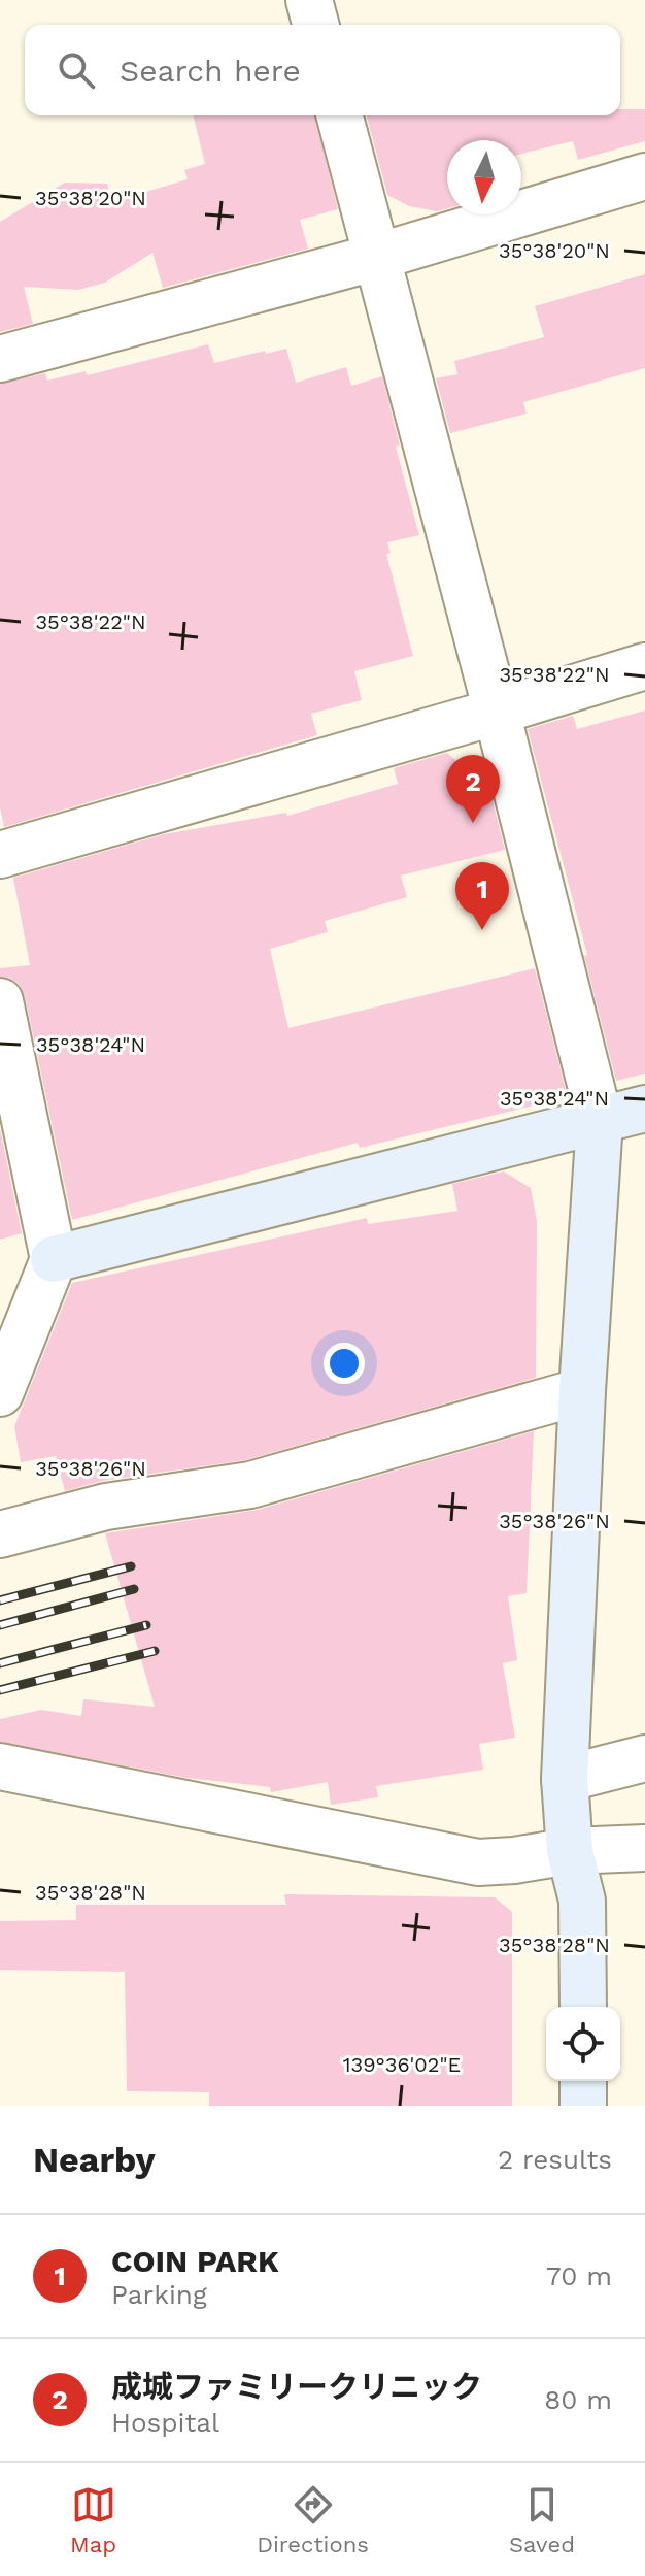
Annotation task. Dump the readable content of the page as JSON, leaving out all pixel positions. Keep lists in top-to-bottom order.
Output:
{
  "north": "bottom",
  "page": {
    "search": "Search here",
    "pins": ["2", "1"],
    "heading": ["Nearby", "2 results"],
    "list": [
      {
        "mark": "1",
        "name": "COIN PARK",
        "note": "Parking",
        "value": "70 m"
      },
      {
        "mark": "2",
        "name": "成城ファミリークリニック",
        "note": "Hospital",
        "value": "80 m"
      }
    ],
    "nav": ["Map", "Directions", "Saved"]
  },
  "coordinates": [
    "35°38'20\"N",
    "35°38'22\"N",
    "35°38'24\"N",
    "35°38'26\"N",
    "35°38'28\"N",
    "139°36'02\"E"
  ]
}
